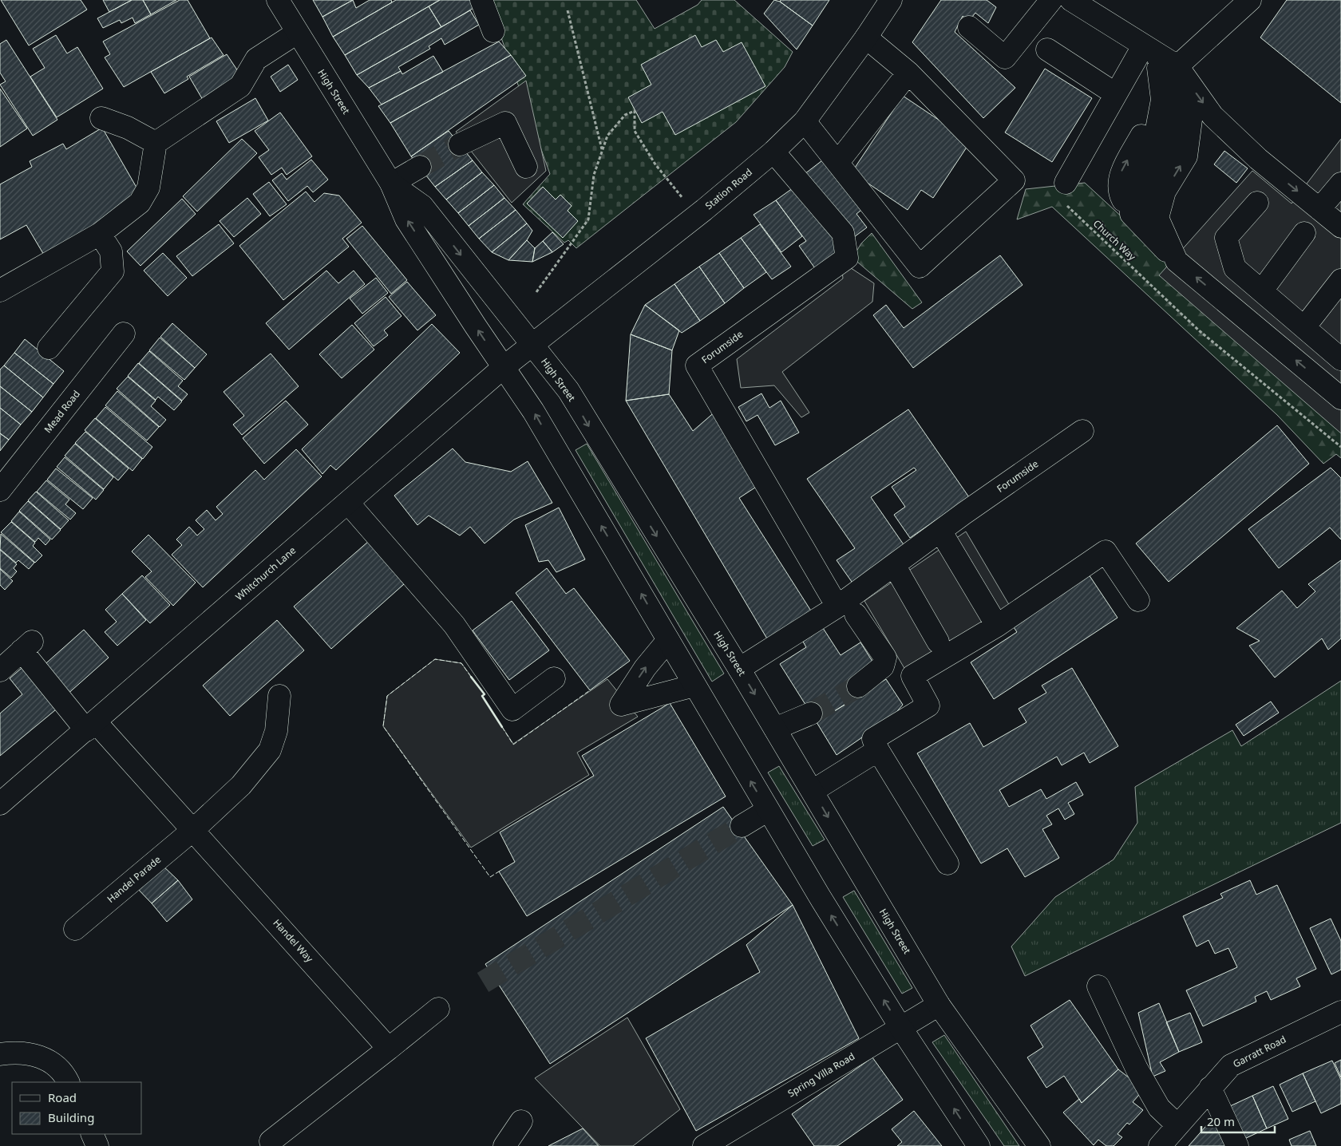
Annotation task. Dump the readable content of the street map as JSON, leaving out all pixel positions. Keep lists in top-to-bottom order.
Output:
{
  "streets": {
    "main road": [
      "High Street",
      "Station Road",
      "Forumside",
      "Mead Road",
      "Whitchurch Lane",
      "Handel Parade",
      "Handel Way",
      "Garratt Road",
      "Spring Villa Road"
    ],
    "path": ["Church Way"]
  },
  "crossings": [
    ["High Street", "Station Road"],
    ["High Street", "Forumside"],
    ["High Street", "Whitchurch Lane"],
    ["High Street", "Spring Villa Road"],
    ["Station Road", "Forumside"],
    ["Station Road", "Whitchurch Lane"],
    ["Whitchurch Lane", "Handel Way"],
    ["Handel Parade", "Handel Way"]
  ],
  "legend": ["Road", "Building"],
  "scale_bar": "20 m"
}
